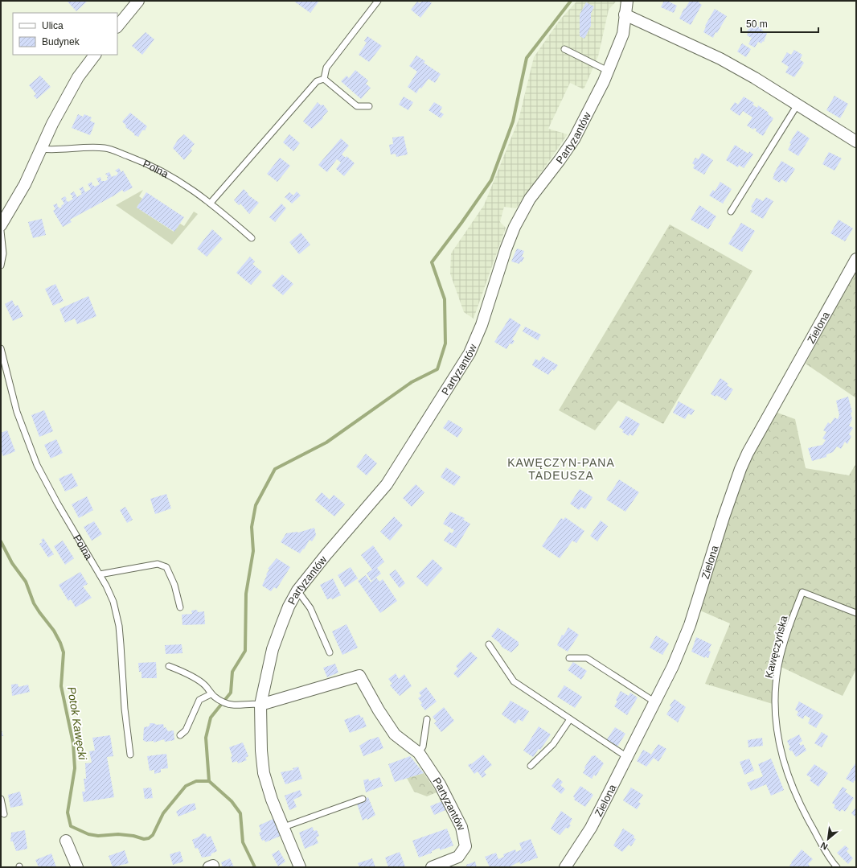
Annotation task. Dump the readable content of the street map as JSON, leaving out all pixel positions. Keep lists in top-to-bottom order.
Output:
{
  "streets": {
    "street": ["Partyzantów", "Zielona"],
    "lane": ["Polna", "Kawęczyńska"]
  },
  "districts": ["KAWĘCZYN-PANA TADEUSZA"],
  "water": ["Potok Kawęcki"],
  "legend": ["Ulica", "Budynek"],
  "scale_bar": "50 m",
  "north": "bottom left"
}
